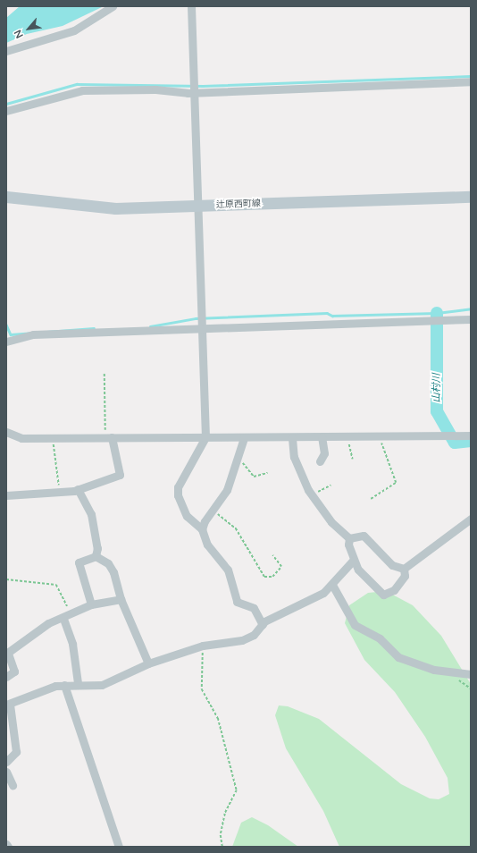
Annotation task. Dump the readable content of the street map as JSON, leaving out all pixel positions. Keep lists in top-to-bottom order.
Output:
{
  "streets": {
    "main road": ["辻原西町線"]
  },
  "water": ["山村川"],
  "north": "bottom left"
}
